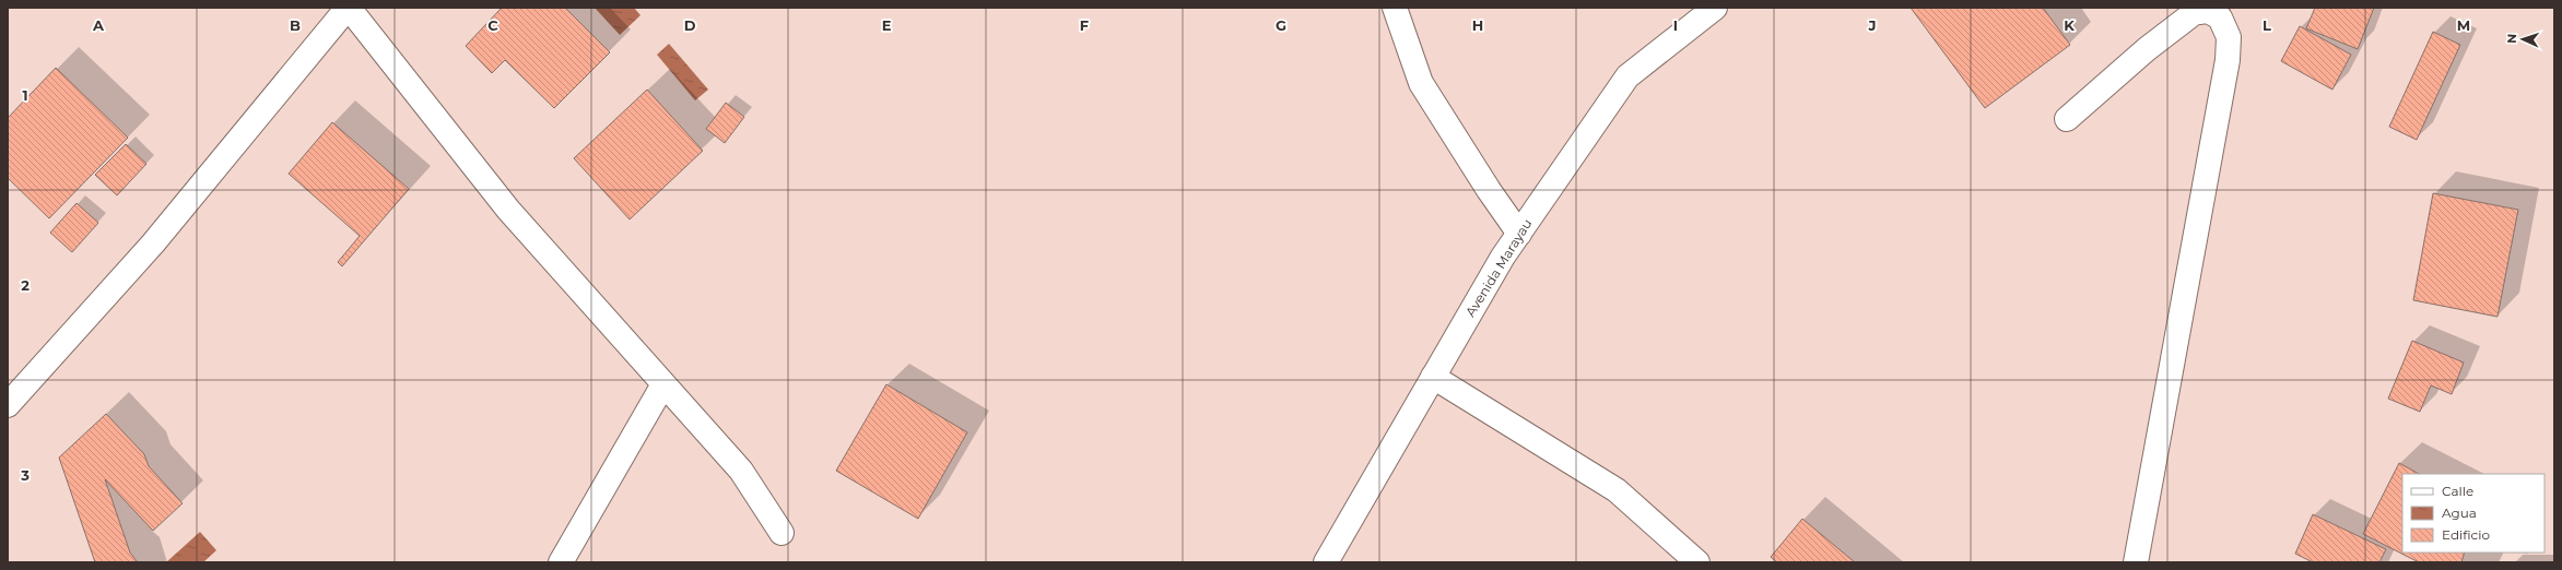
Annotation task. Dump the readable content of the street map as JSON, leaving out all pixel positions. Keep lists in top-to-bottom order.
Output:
{
  "streets": {
    "street": ["Avenida Marayau"]
  },
  "legend": ["Calle", "Agua", "Edificio"],
  "north": "left",
  "grid": {
    "columns": [
      "A",
      "B",
      "C",
      "D",
      "E",
      "F",
      "G",
      "H",
      "I",
      "J",
      "K",
      "L",
      "M"
    ],
    "rows": ["1", "2", "3"]
  }
}
